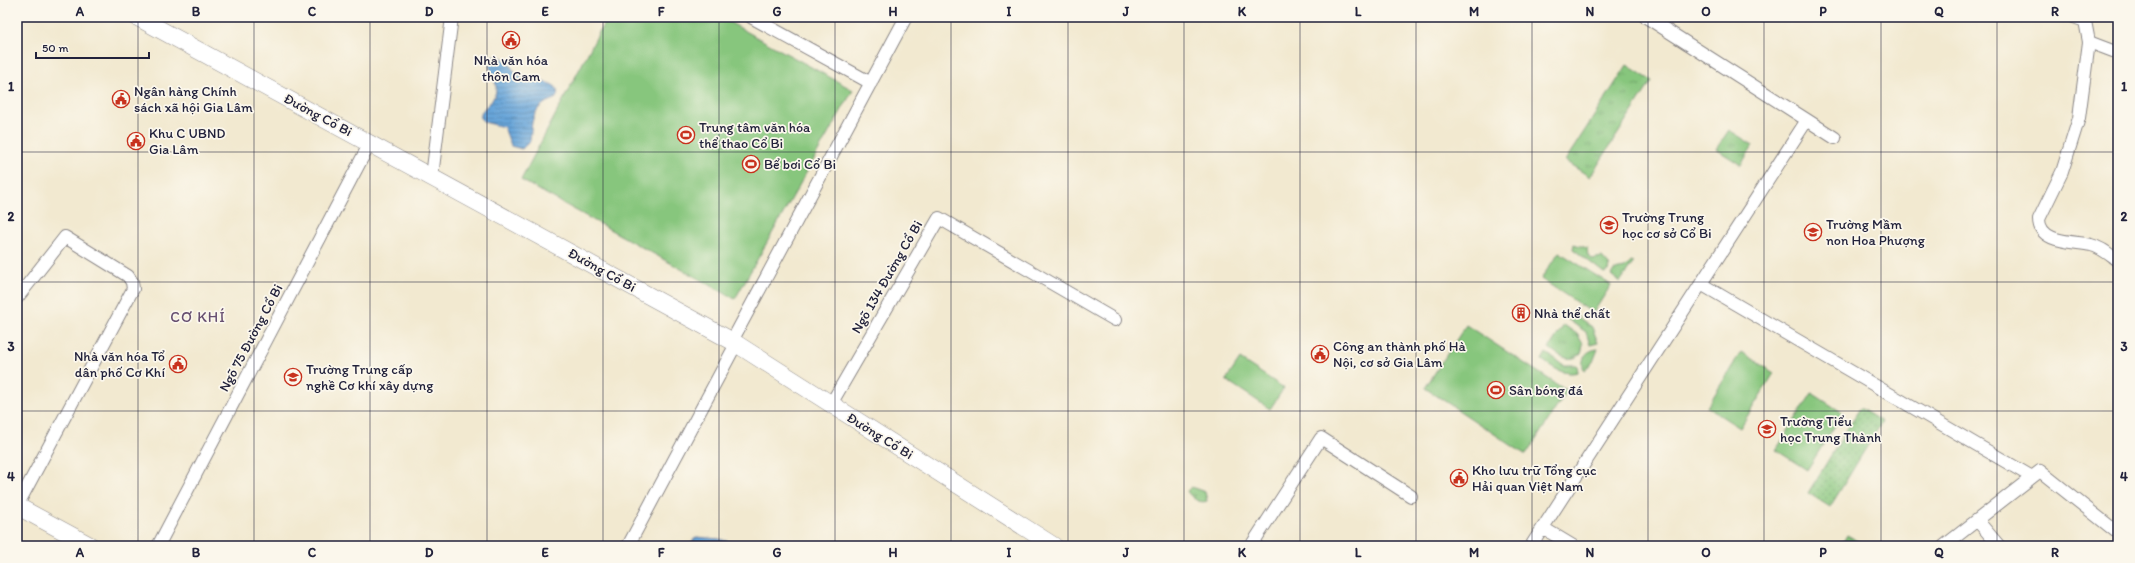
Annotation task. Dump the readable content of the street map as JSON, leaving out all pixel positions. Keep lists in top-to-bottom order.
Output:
{
  "streets": {
    "main road": ["Đường Cổ Bi"],
    "street": ["Ngõ 134 Đường Cổ Bi", "Ngõ 75 Đường Cổ Bi"]
  },
  "crossings": [
    ["Đường Cổ Bi", "Ngõ 134 Đường Cổ Bi"],
    ["Đường Cổ Bi", "Ngõ 75 Đường Cổ Bi"]
  ],
  "districts": ["CƠ KHÍ"],
  "places": {
    "public building": [
      "Nhà văn hóa thôn Cam",
      "Ngân hàng Chính sách xã hội Gia Lâm",
      "Khu C UBND Gia Lâm",
      "Công an thành phố Hà Nội, cơ sở Gia Lâm",
      "Nhà văn hóa Tổ dân phố Cơ Khí",
      "Kho lưu trữ Tổng cục Hải quan Việt Nam"
    ],
    "sports": ["Trung tâm văn hóa thể thao Cổ Bi", "Bể bơi Cổ Bi", "Sân bóng đá"],
    "school or university": [
      "Trường Trung học cơ sở Cổ Bi",
      "Trường Mầm non Hoa Phượng",
      "Trường Trung cấp nghề Cơ khí xây dựng",
      "Trường Tiểu học Trung Thành"
    ],
    "building": ["Nhà thể chất"]
  },
  "scale_bar": "50 m",
  "grid": {
    "columns": [
      "A",
      "B",
      "C",
      "D",
      "E",
      "F",
      "G",
      "H",
      "I",
      "J",
      "K",
      "L",
      "M",
      "N",
      "O",
      "P",
      "Q",
      "R"
    ],
    "rows": [
      "1",
      "2",
      "3",
      "4"
    ]
  }
}
